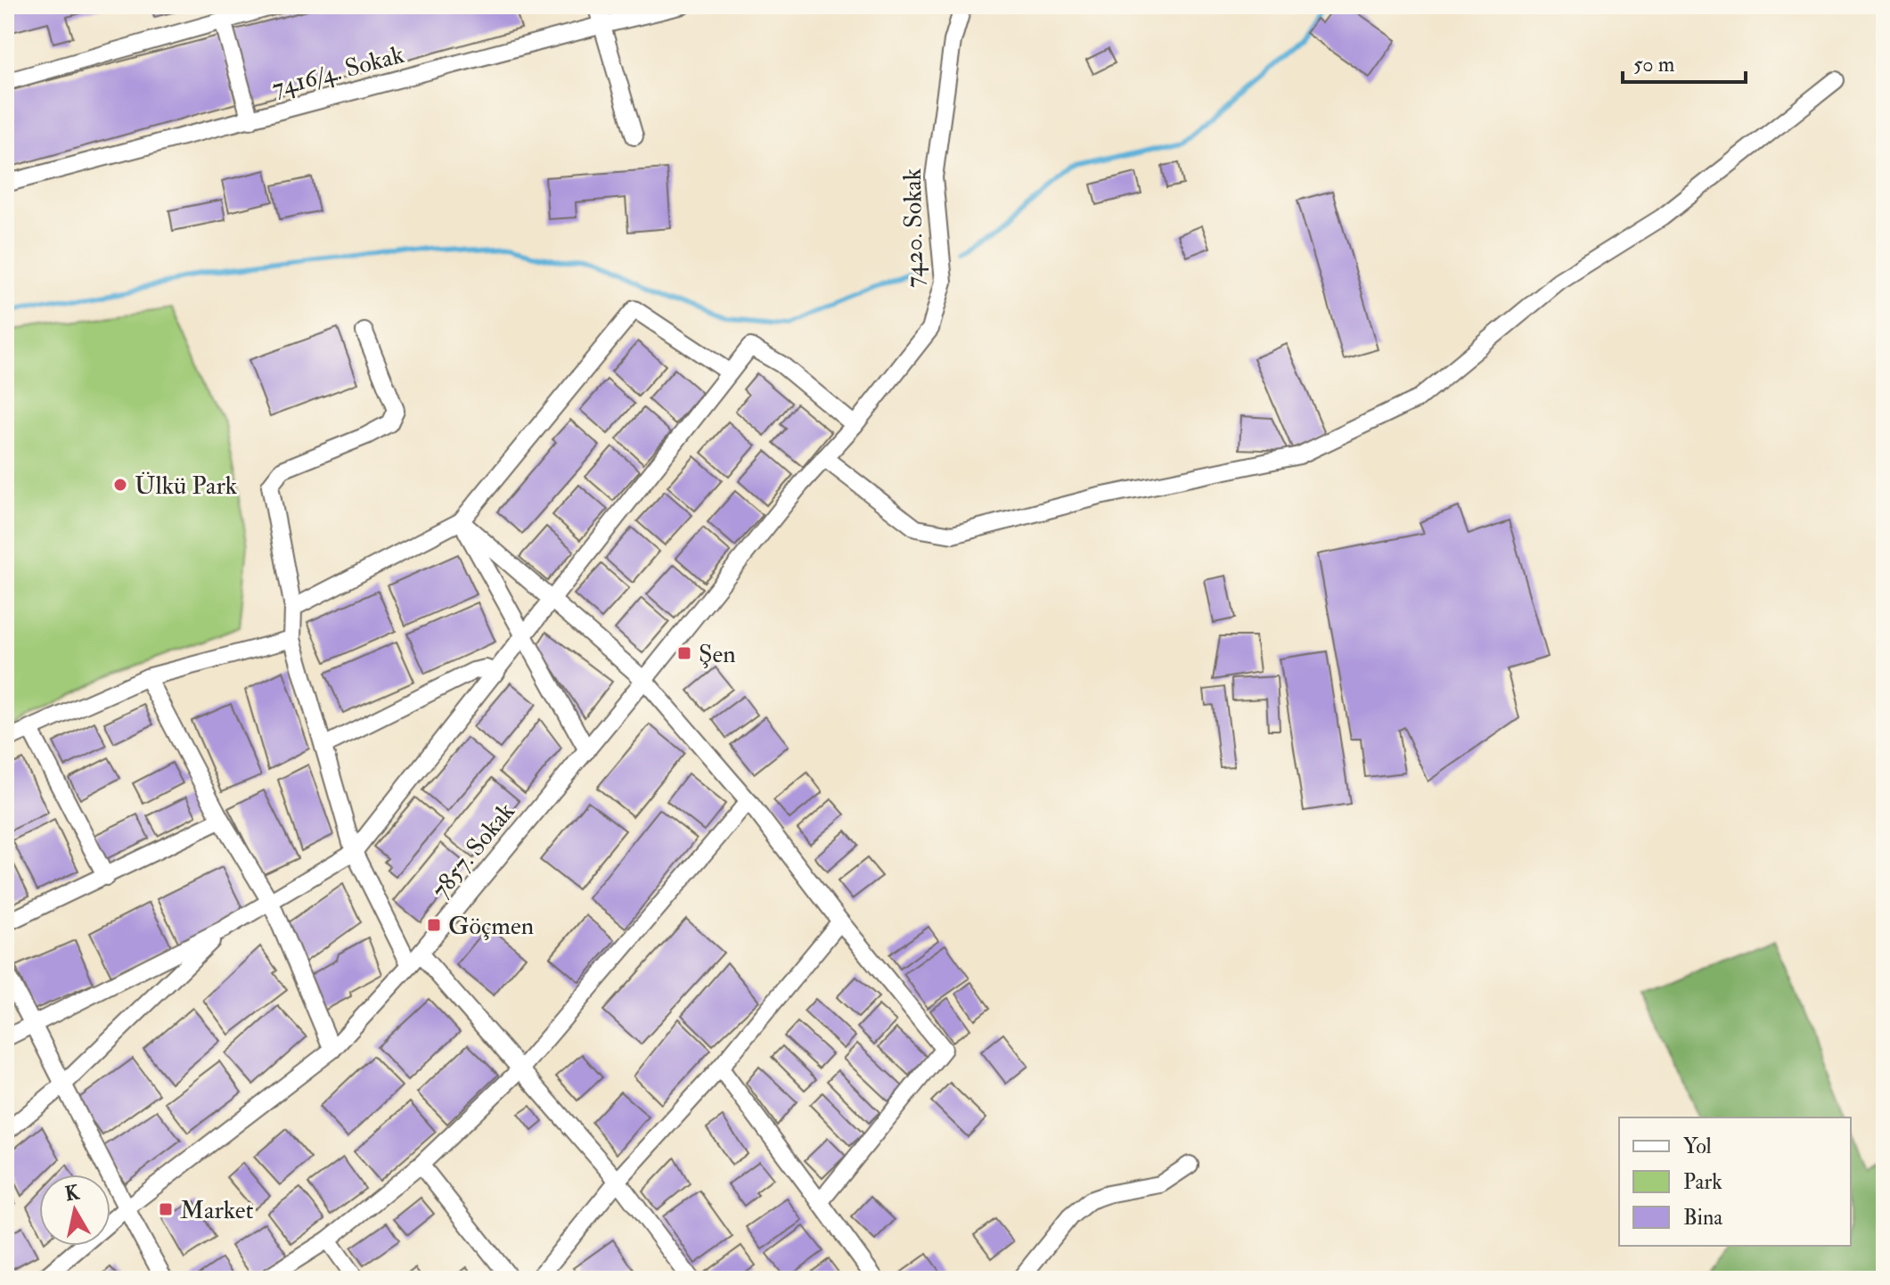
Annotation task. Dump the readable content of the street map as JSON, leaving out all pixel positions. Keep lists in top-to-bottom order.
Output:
{
  "streets": {
    "street": ["7416/4. Sokak", "7420. Sokak", "7857. Sokak"]
  },
  "crossings": [
    ["7420. Sokak", "7857. Sokak"]
  ],
  "places": {
    "other": ["Ülkü Park"],
    "transit": ["Şen", "Göçmen", "Market"]
  },
  "legend": ["Yol", "Park", "Bina"],
  "scale_bar": "50 m",
  "north": "top"
}
